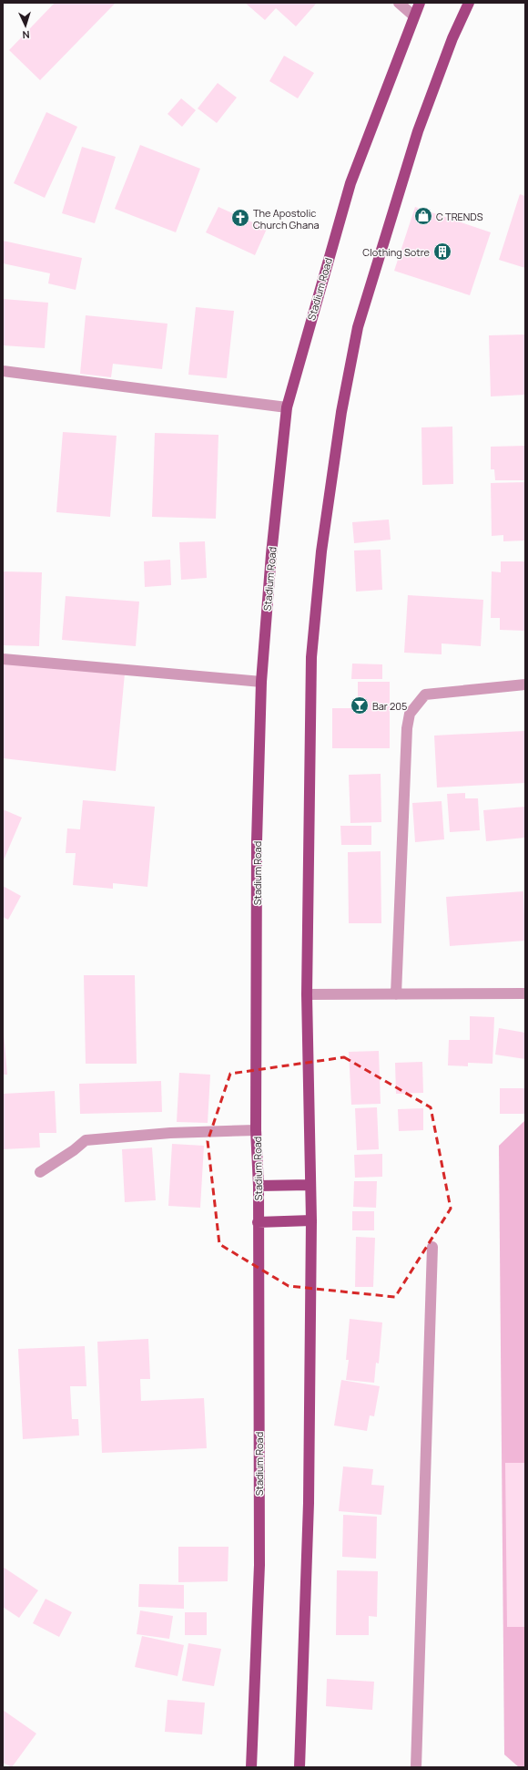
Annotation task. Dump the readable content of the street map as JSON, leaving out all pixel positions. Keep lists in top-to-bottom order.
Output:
{
  "streets": {
    "main road": ["Stadium Road"]
  },
  "places": {
    "shop": ["C TRENDS"],
    "church": ["The Apostolic Church Ghana"],
    "building": ["Clothing Sotre"],
    "bar": ["Bar 205"]
  },
  "north": "bottom"
}
